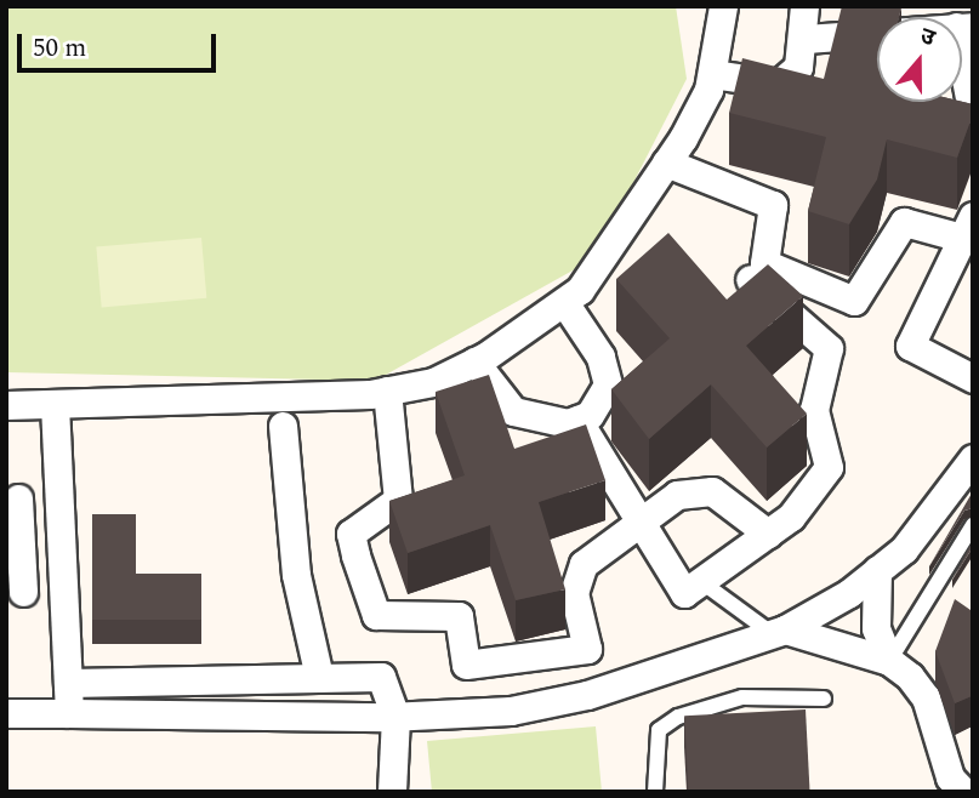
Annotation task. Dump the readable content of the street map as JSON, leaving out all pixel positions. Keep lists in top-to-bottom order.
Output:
{
  "scale_bar": "50 m",
  "north": "top"
}
